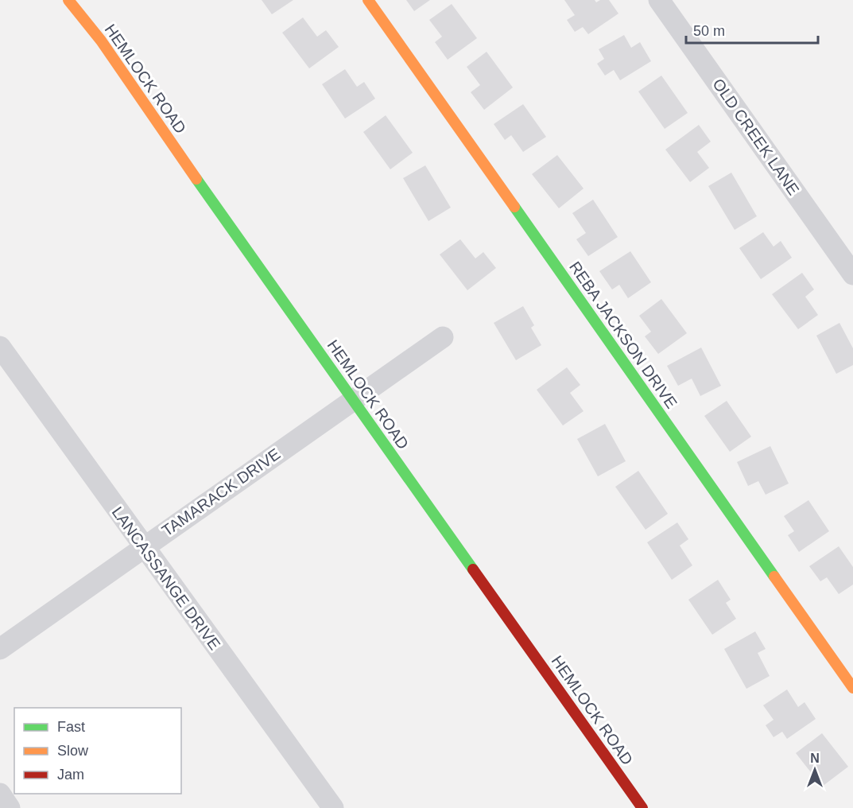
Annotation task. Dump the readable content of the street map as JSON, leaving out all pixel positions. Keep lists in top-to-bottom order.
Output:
{
  "streets": {
    "street": [
      "HEMLOCK ROAD",
      "OLD CREEK LANE",
      "REBA JACKSON DRIVE",
      "TAMARACK DRIVE",
      "LANCASSANGE DRIVE"
    ]
  },
  "crossings": [
    ["HEMLOCK ROAD", "TAMARACK DRIVE"],
    ["TAMARACK DRIVE", "LANCASSANGE DRIVE"]
  ],
  "legend": ["Fast", "Slow", "Jam"],
  "scale_bar": "50 m",
  "north": "top"
}
